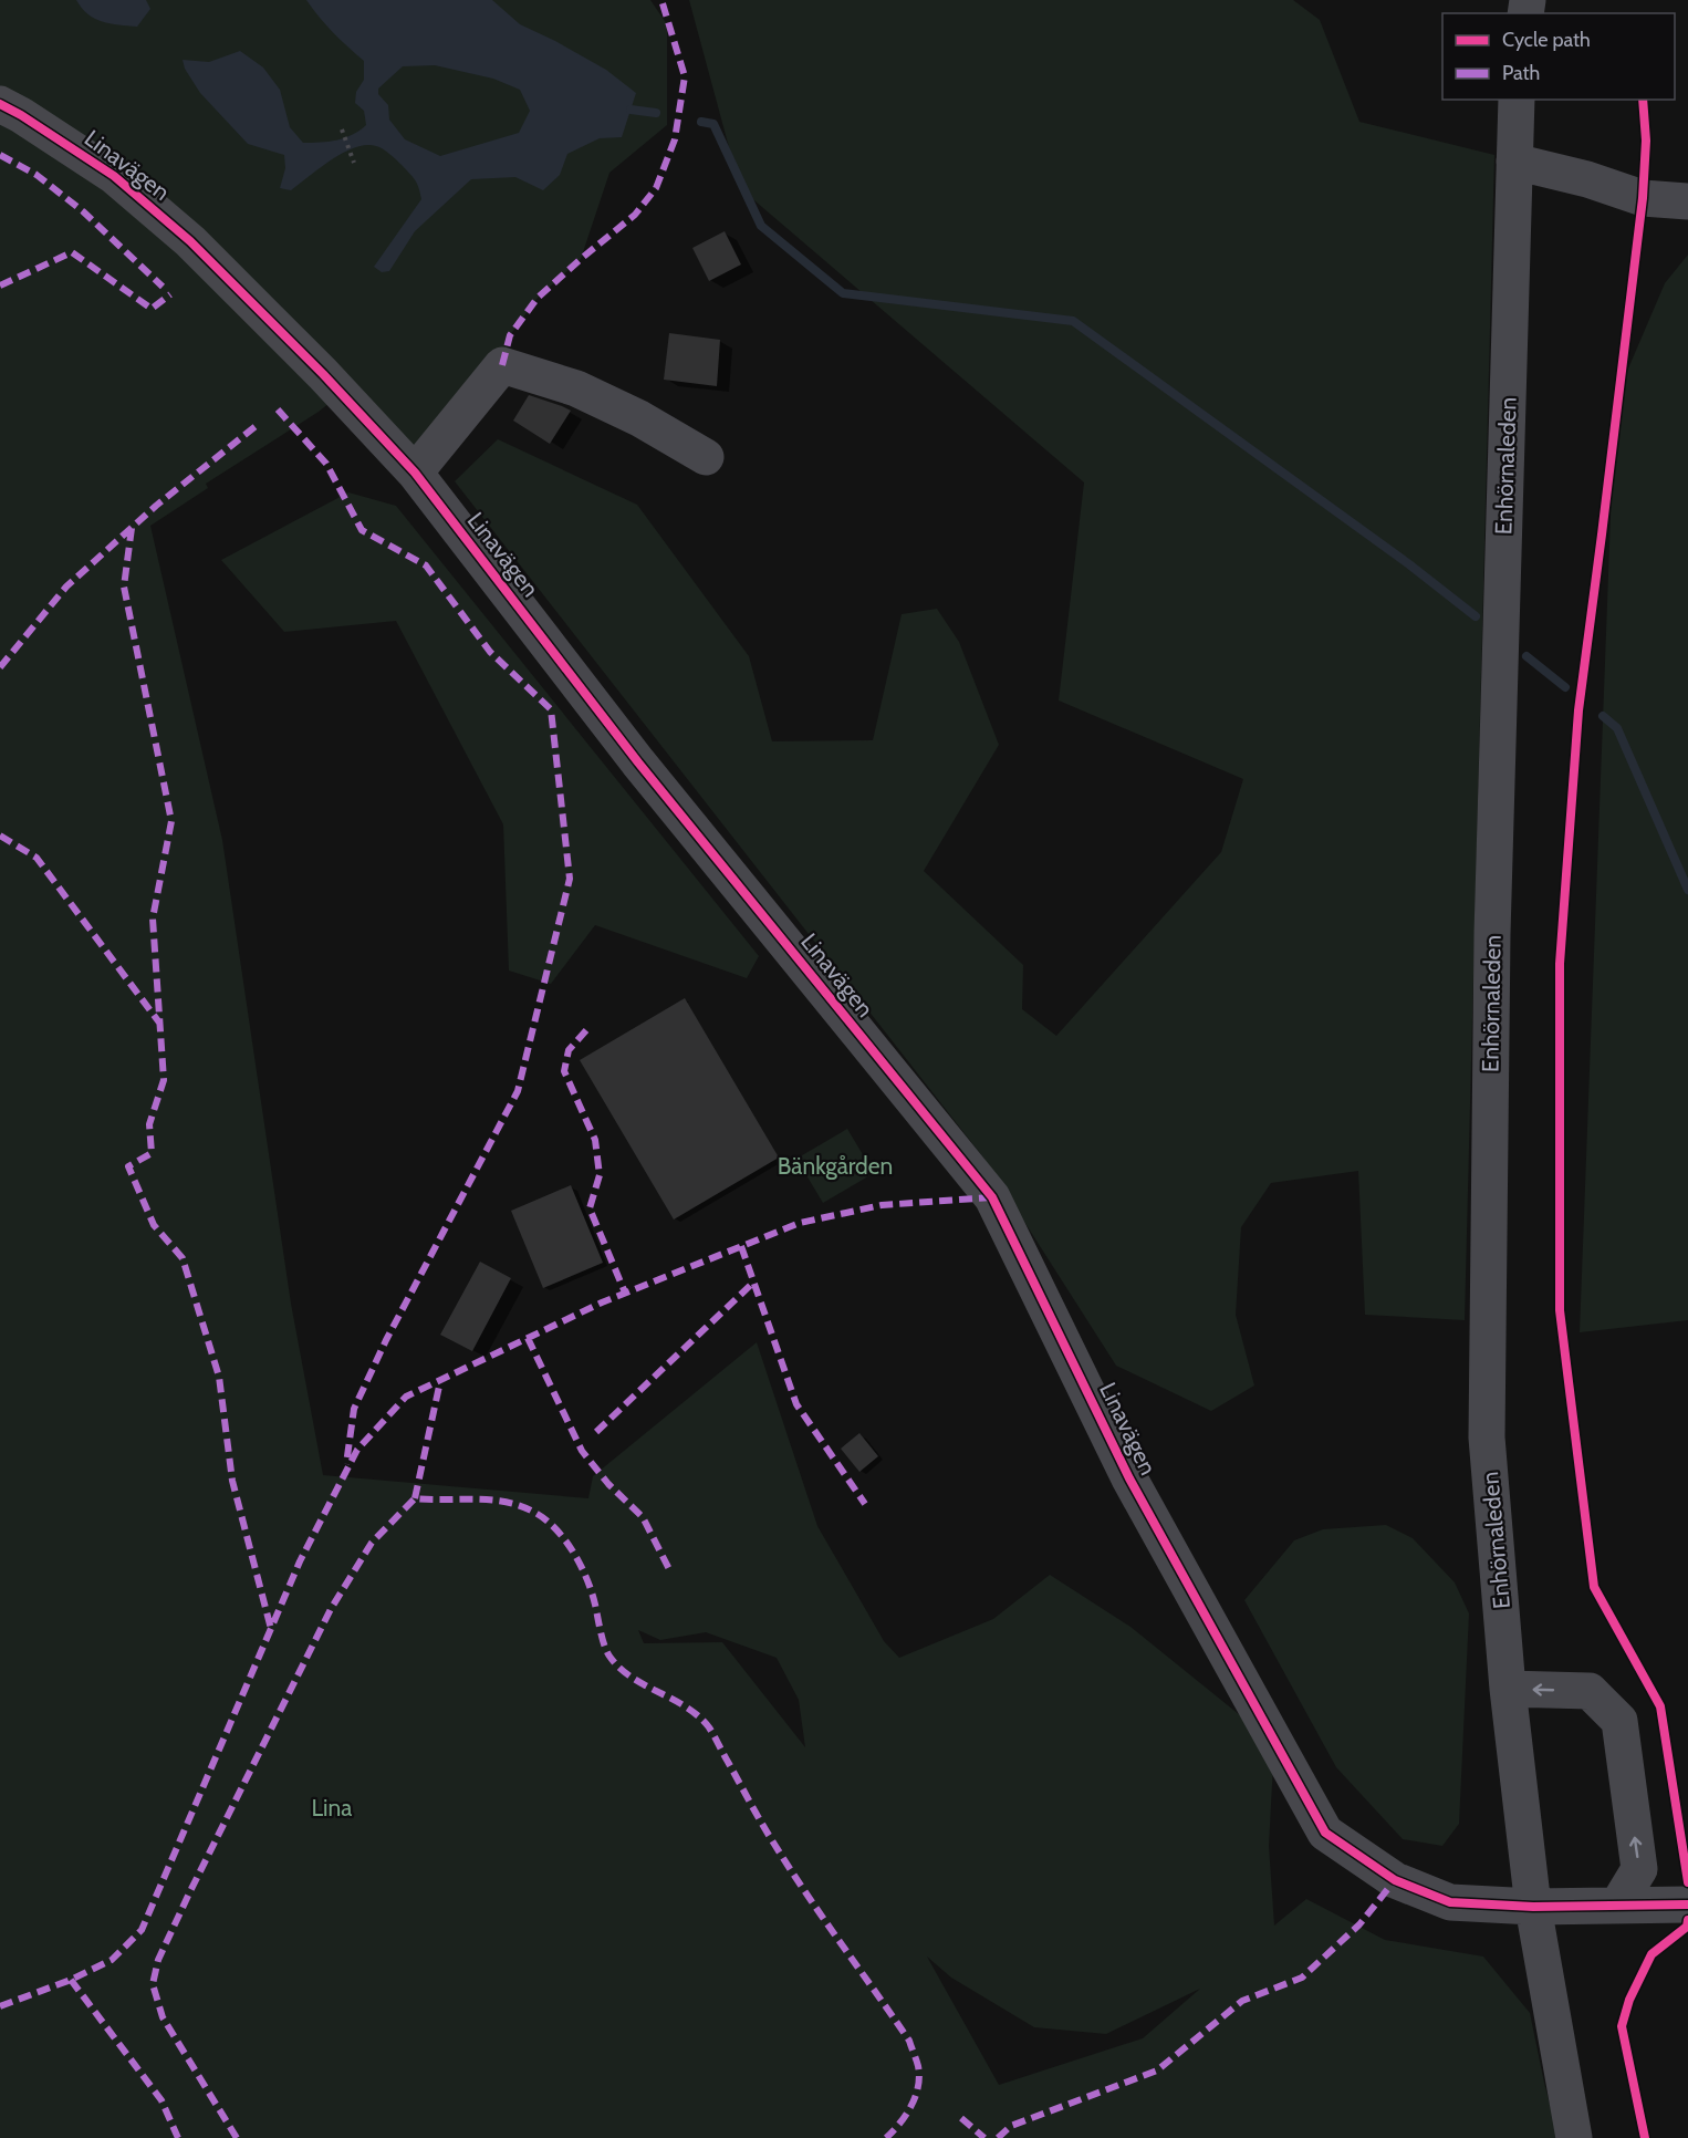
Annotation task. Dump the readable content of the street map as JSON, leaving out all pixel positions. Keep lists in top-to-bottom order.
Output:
{
  "streets": {
    "street": ["Linavägen", "Enhörnaleden"]
  },
  "crossings": [
    ["Linavägen", "Enhörnaleden"]
  ],
  "parks": ["Bänkgården", "Lina"],
  "legend": ["Cycle path", "Path"]
}
